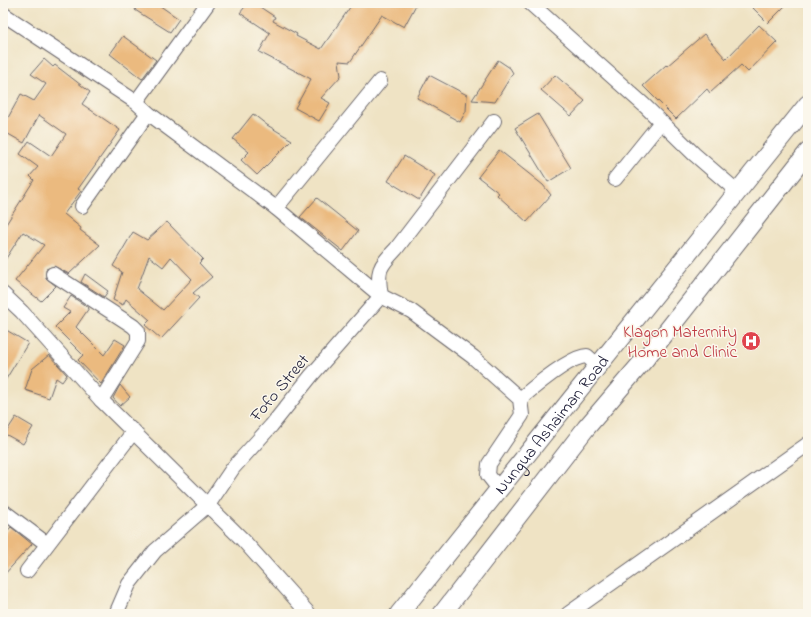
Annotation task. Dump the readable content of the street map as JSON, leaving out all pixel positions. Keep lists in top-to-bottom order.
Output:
{
  "streets": {
    "main road": ["Nungua Ashaiman Road"],
    "street": ["Fofo Street"]
  },
  "places": {
    "hospital": ["Klagon Maternity Home and Clinic"]
  }
}
